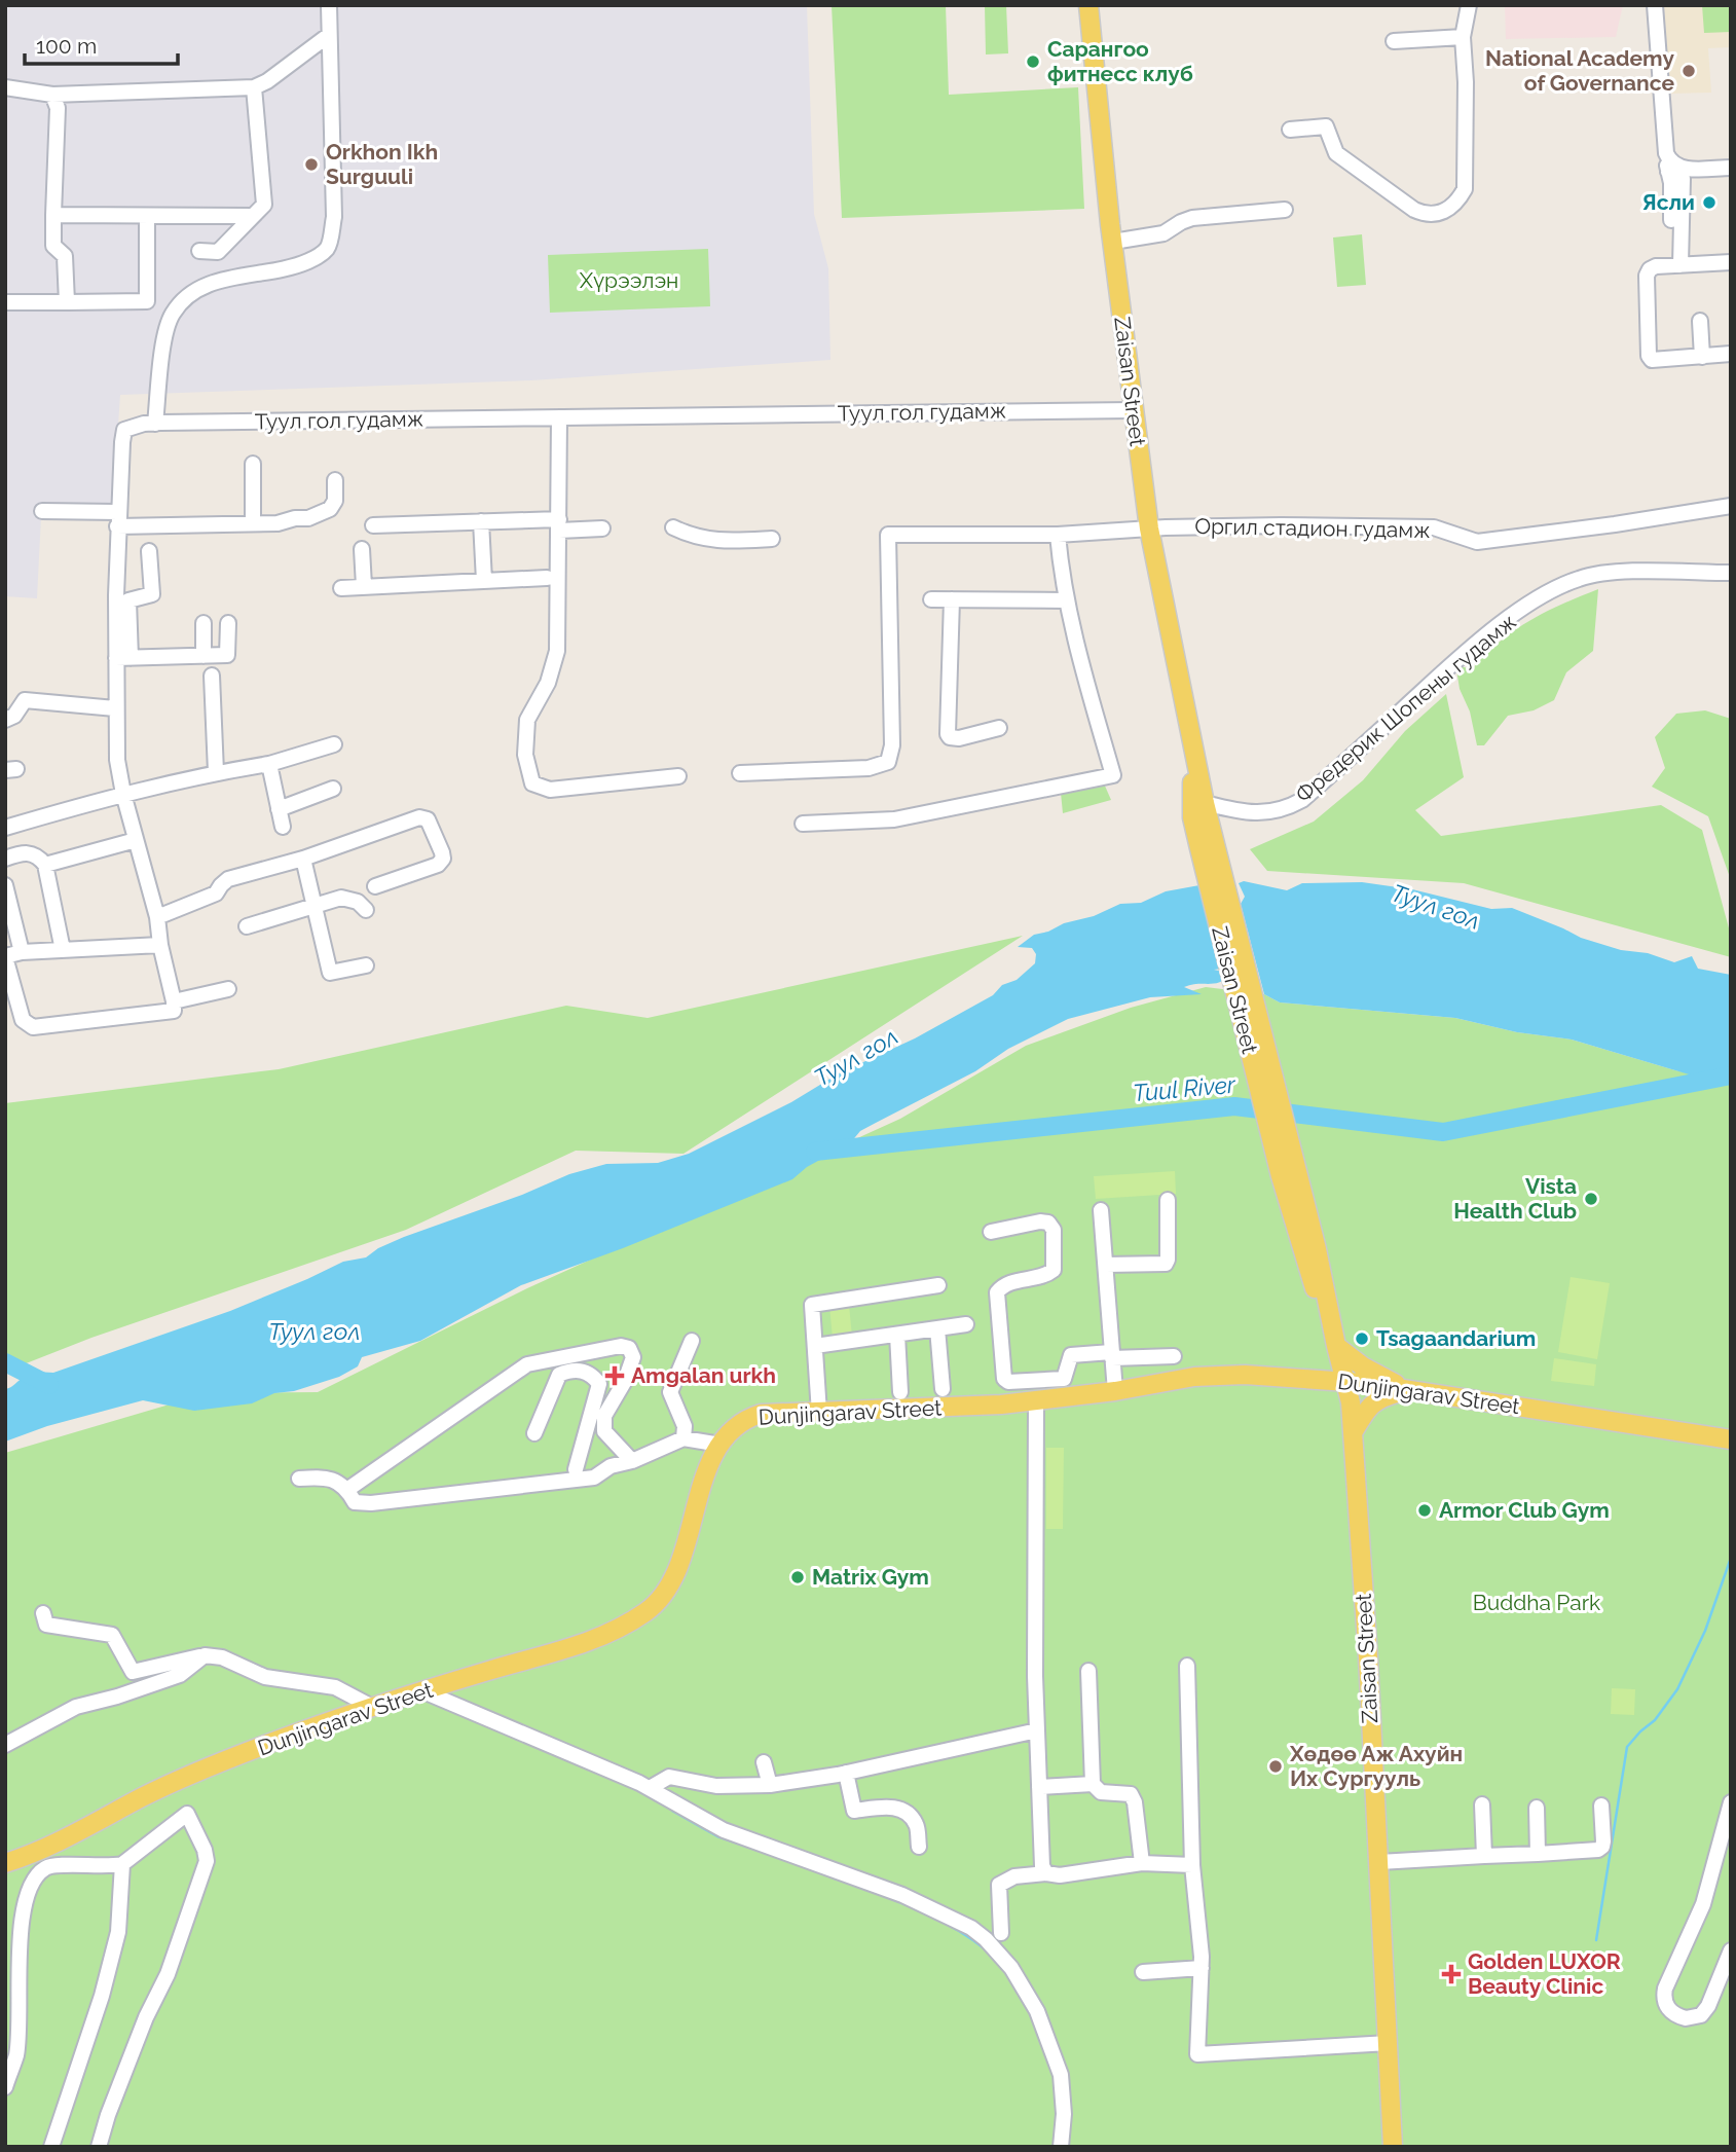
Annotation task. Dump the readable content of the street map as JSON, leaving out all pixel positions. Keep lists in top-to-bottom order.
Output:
{
  "streets": {
    "main road": ["Zaisan Street", "Dunjingarav Street"],
    "street": ["Туул гол гудамж", "Оргил стадион гудамж", "Фредерик Шопены гудамж"]
  },
  "crossings": [
    ["Zaisan Street", "Туул гол гудамж"],
    ["Zaisan Street", "Оргил стадион гудамж"],
    ["Zaisan Street", "Фредерик Шопены гудамж"],
    ["Zaisan Street", "Dunjingarav Street"]
  ],
  "water": ["Туул гол", "Tuul River"],
  "parks": ["Хүрээлэн", "Buddha Park"],
  "places": {
    "other": [
      "Сарангоо фитнесс клуб",
      "National Academy of Governance",
      "Orkhon Ikh Surguuli",
      "Ясли",
      "Vista Health Club",
      "Tsagaandarium",
      "Armor Club Gym",
      "Matrix Gym",
      "Хөдөө Аж Ахуйн Их Сургууль"
    ],
    "health": ["Amgalan urkh", "Golden LUXOR Beauty Clinic"]
  },
  "scale_bar": "100 m"
}
